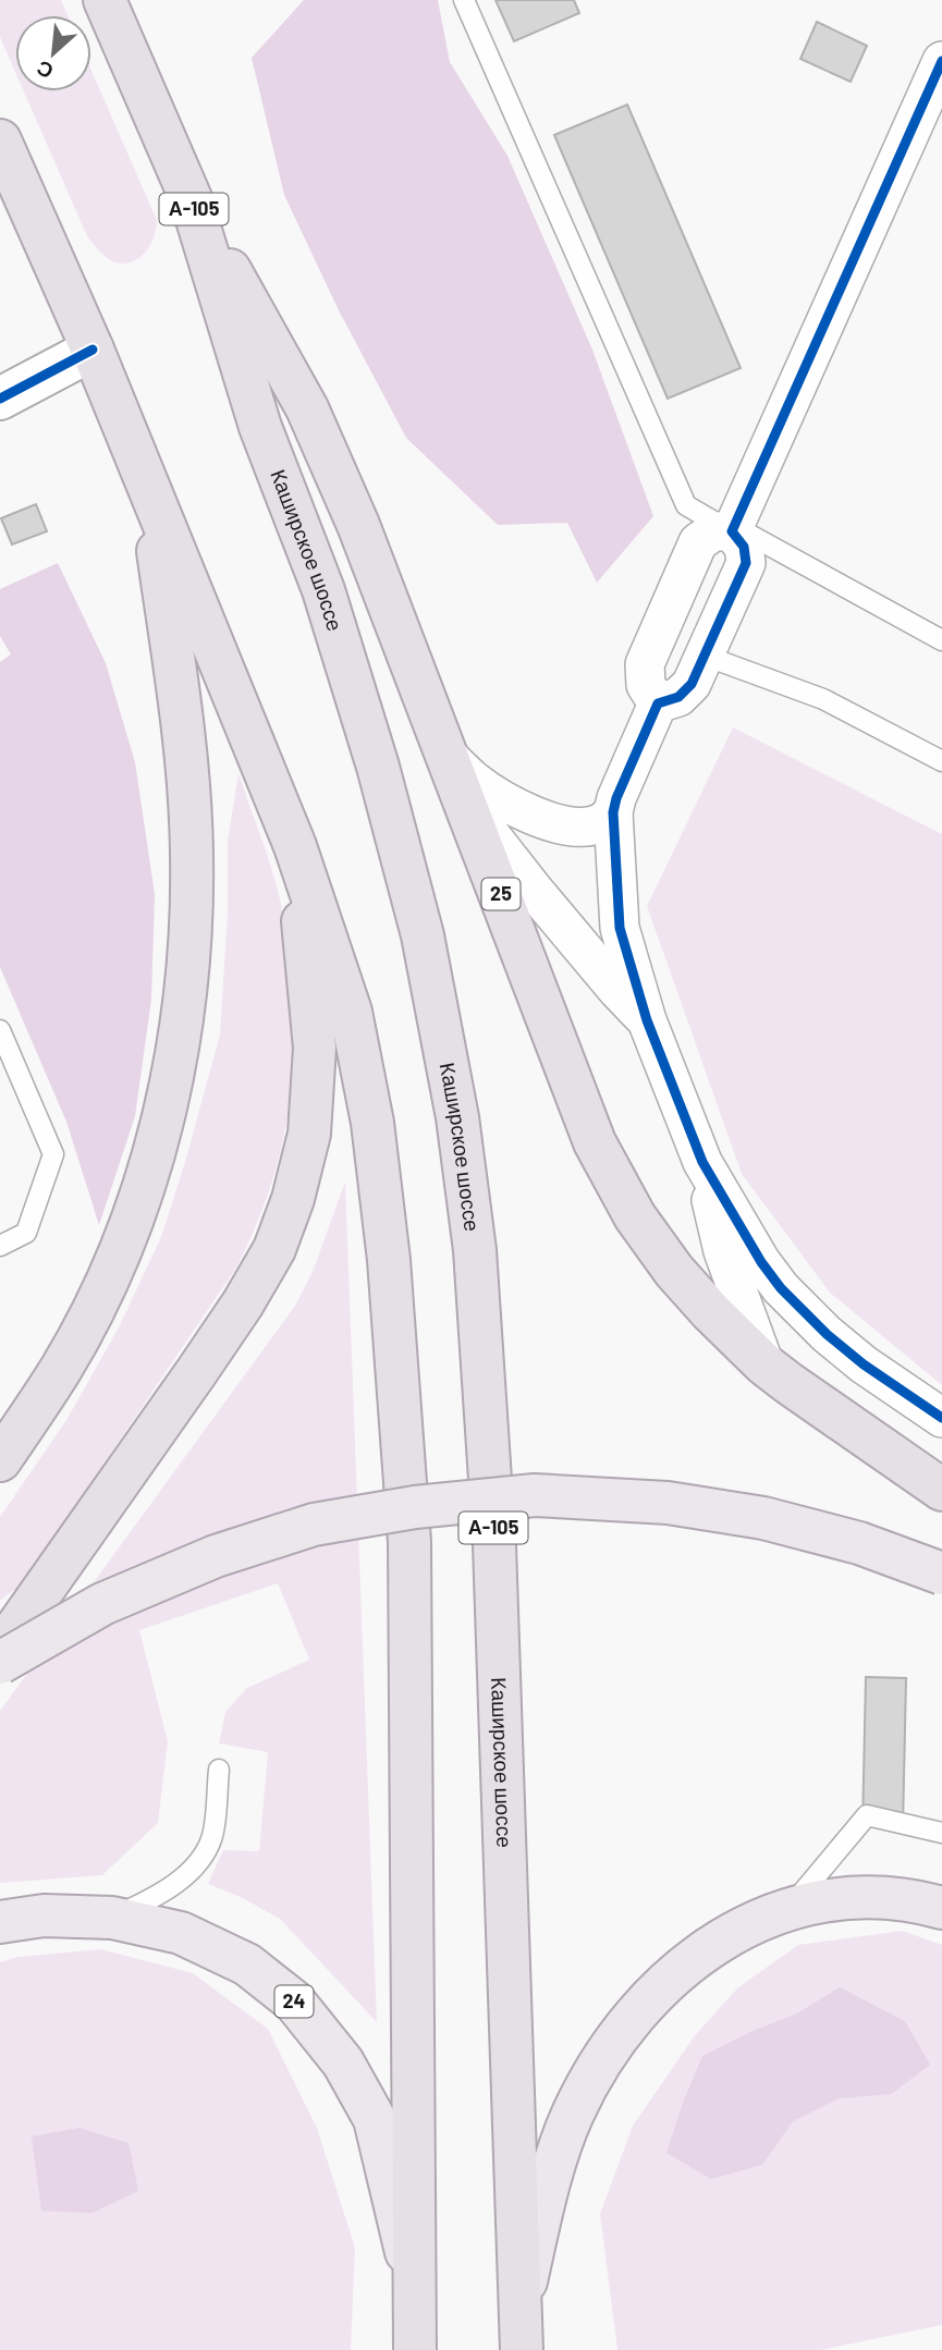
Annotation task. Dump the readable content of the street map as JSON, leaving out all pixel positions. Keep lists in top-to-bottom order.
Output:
{
  "streets": {
    "highway": ["А-105", "Каширское шоссе", "25"],
    "main road": ["24"]
  },
  "crossings": [
    ["Каширское шоссе", "25"]
  ],
  "north": "bottom left"
}
